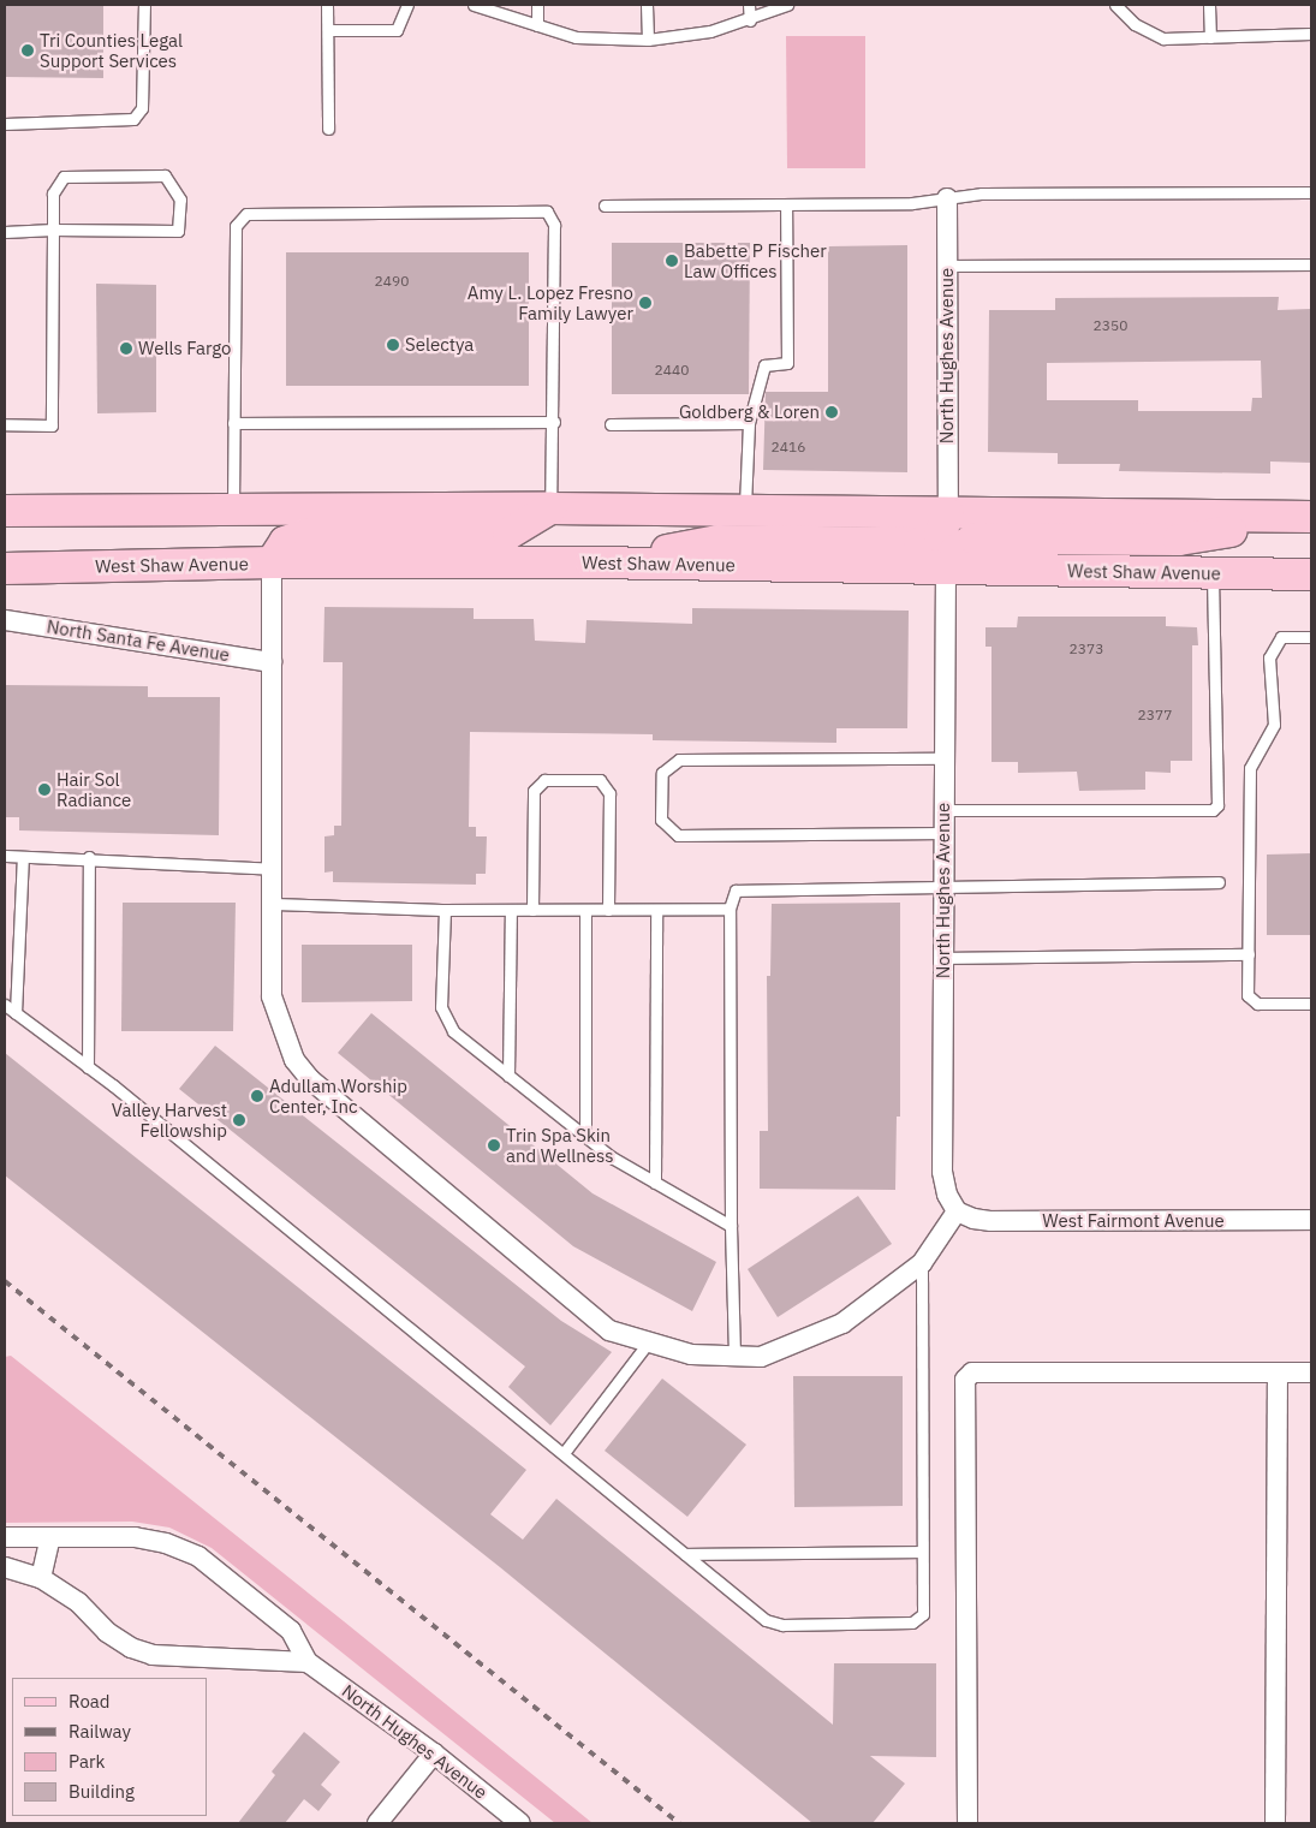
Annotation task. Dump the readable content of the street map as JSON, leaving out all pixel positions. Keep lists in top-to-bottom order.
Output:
{
  "streets": {
    "main road": ["West Shaw Avenue"],
    "street": ["North Hughes Avenue", "North Santa Fe Avenue", "West Fairmont Avenue"]
  },
  "crossings": [
    ["North Hughes Avenue", "West Shaw Avenue"],
    ["North Hughes Avenue", "West Fairmont Avenue"]
  ],
  "places": [
    "Tri Counties Legal Support Services",
    "Babette P Fischer Law Offices",
    "Amy L. Lopez Fresno Family Lawyer",
    "Selectya",
    "Wells Fargo",
    "Goldberg & Loren",
    "Hair Sol Radiance",
    "Adullam Worship Center, Inc",
    "Valley Harvest Fellowship",
    "Trin Spa Skin and Wellness"
  ],
  "house_numbers": [
    "2490",
    "2350",
    "2440",
    "2416",
    "2373",
    "2377"
  ],
  "legend": [
    "Road",
    "Railway",
    "Park",
    "Building"
  ]
}
